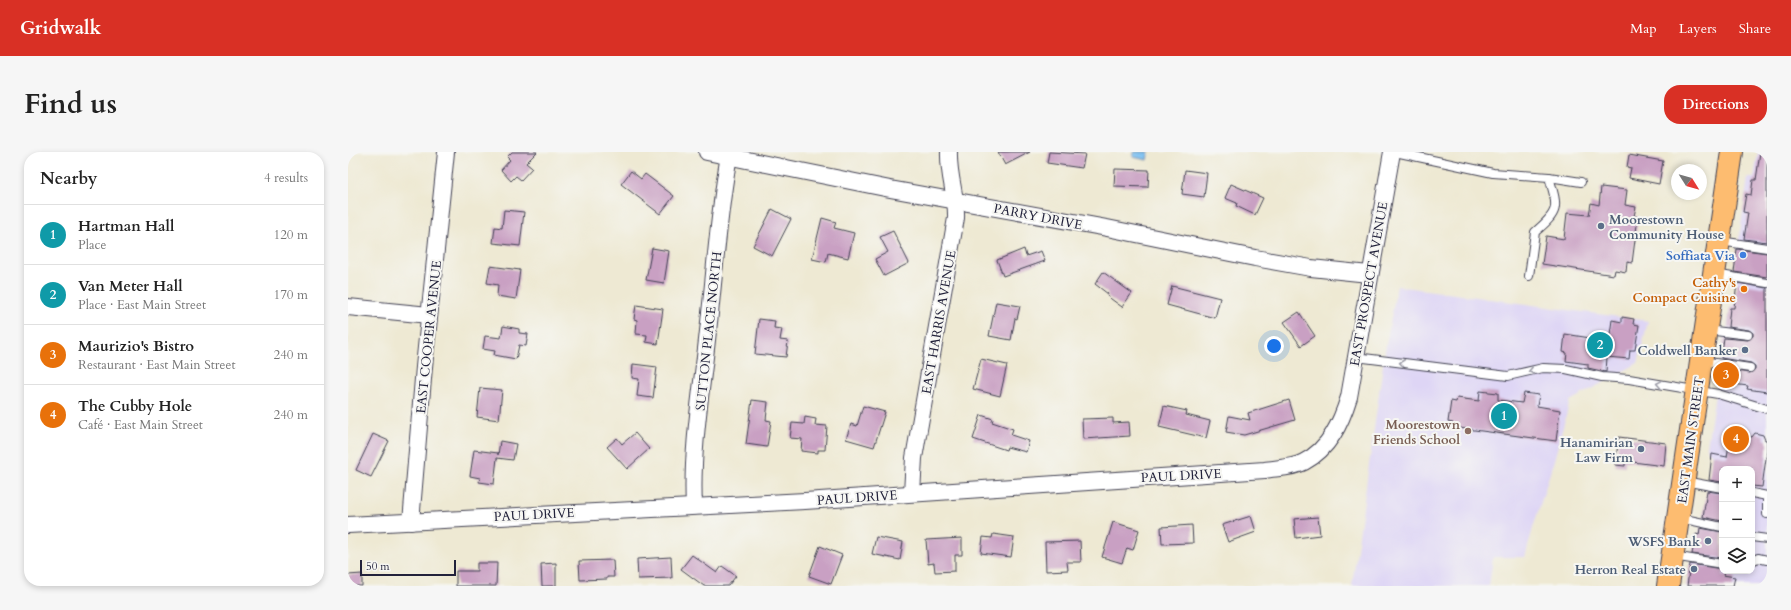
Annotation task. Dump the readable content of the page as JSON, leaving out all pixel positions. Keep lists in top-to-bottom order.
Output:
{
  "streets": {
    "main road": ["EAST MAIN STREET"],
    "street": [
      "PARRY DRIVE",
      "EAST PROSPECT AVENUE",
      "EAST HARRIS AVENUE",
      "SUTTON PLACE NORTH",
      "EAST COOPER AVENUE",
      "PAUL DRIVE"
    ]
  },
  "crossings": [
    ["PARRY DRIVE", "EAST PROSPECT AVENUE"],
    ["PARRY DRIVE", "EAST HARRIS AVENUE"],
    ["PARRY DRIVE", "SUTTON PLACE NORTH"],
    ["EAST PROSPECT AVENUE", "PAUL DRIVE"],
    ["EAST HARRIS AVENUE", "PAUL DRIVE"],
    ["SUTTON PLACE NORTH", "PAUL DRIVE"],
    ["EAST COOPER AVENUE", "PAUL DRIVE"]
  ],
  "places": [
    "Moorestown Community House",
    "Soffiata Via",
    "Cathy's Compact Cuisine",
    "Coldwell Banker",
    "Moorestown Friends School",
    "Hanamirian Law Firm",
    "WSFS Bank",
    "Herron Real Estate"
  ],
  "scale_bar": "50 m",
  "north": "bottom right",
  "page": {
    "header": "Gridwalk",
    "nav": ["Map", "Layers", "Share"],
    "title": "Find us",
    "buttons": "Directions",
    "heading": ["Nearby", "4 results"],
    "list": [
      {
        "mark": "1",
        "name": "Hartman Hall",
        "note": "Place",
        "value": "120 m"
      },
      {
        "mark": "2",
        "name": "Van Meter Hall",
        "note": "Place · East Main Street",
        "value": "170 m"
      },
      {
        "mark": "3",
        "name": "Maurizio's Bistro",
        "note": "Restaurant · East Main Street",
        "value": "240 m"
      },
      {
        "mark": "4",
        "name": "The Cubby Hole",
        "note": "Café · East Main Street",
        "value": "240 m"
      }
    ],
    "pins": [
      "2",
      "3",
      "1",
      "4"
    ],
    "map_buttons": ["+", "−"],
    "scale": "50 m"
  }
}
